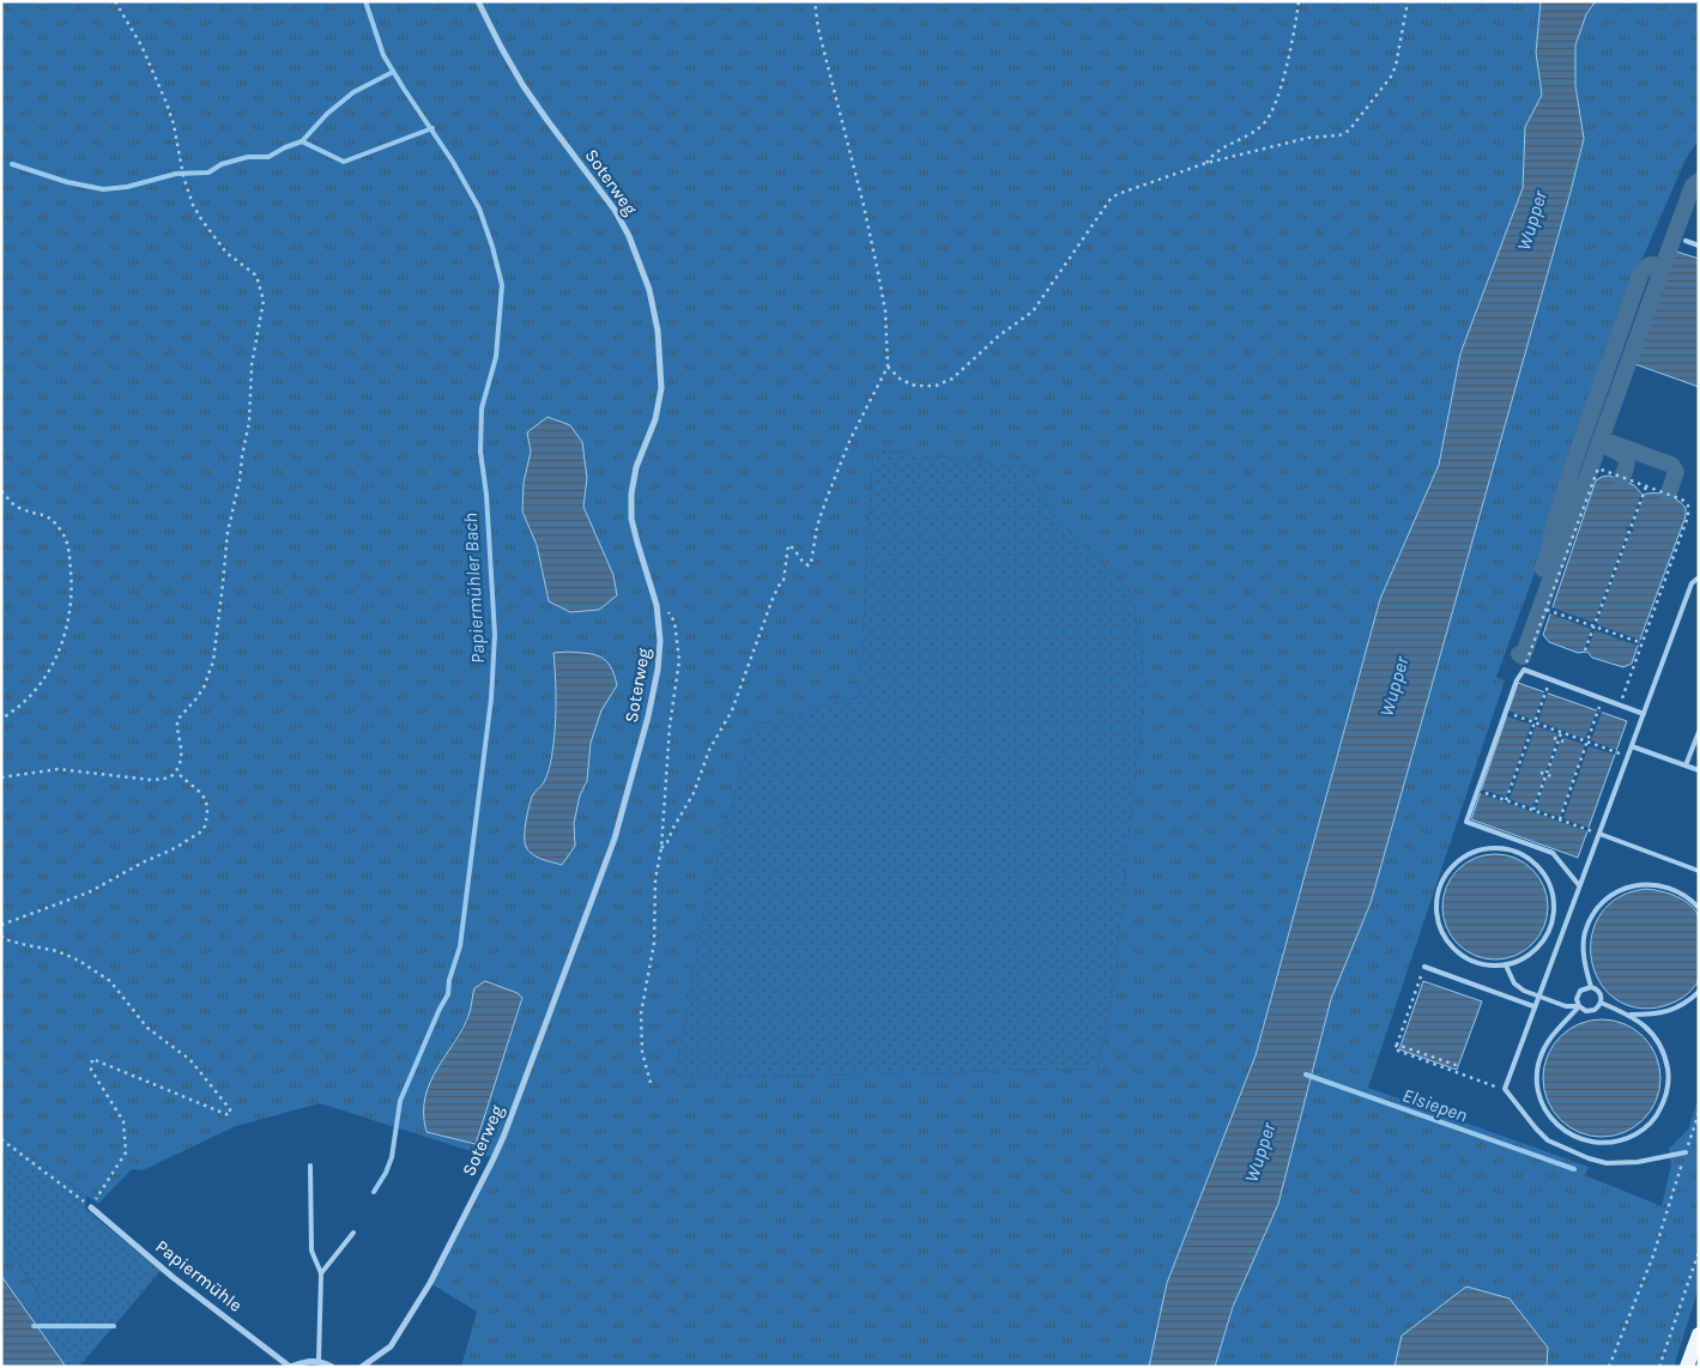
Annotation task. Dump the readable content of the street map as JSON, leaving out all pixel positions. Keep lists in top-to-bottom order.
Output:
{
  "streets": {
    "street": ["Soterweg", "Papiermühle"]
  },
  "water": ["Wupper", "Papiermühler Bach", "Elsiepen"]
}
